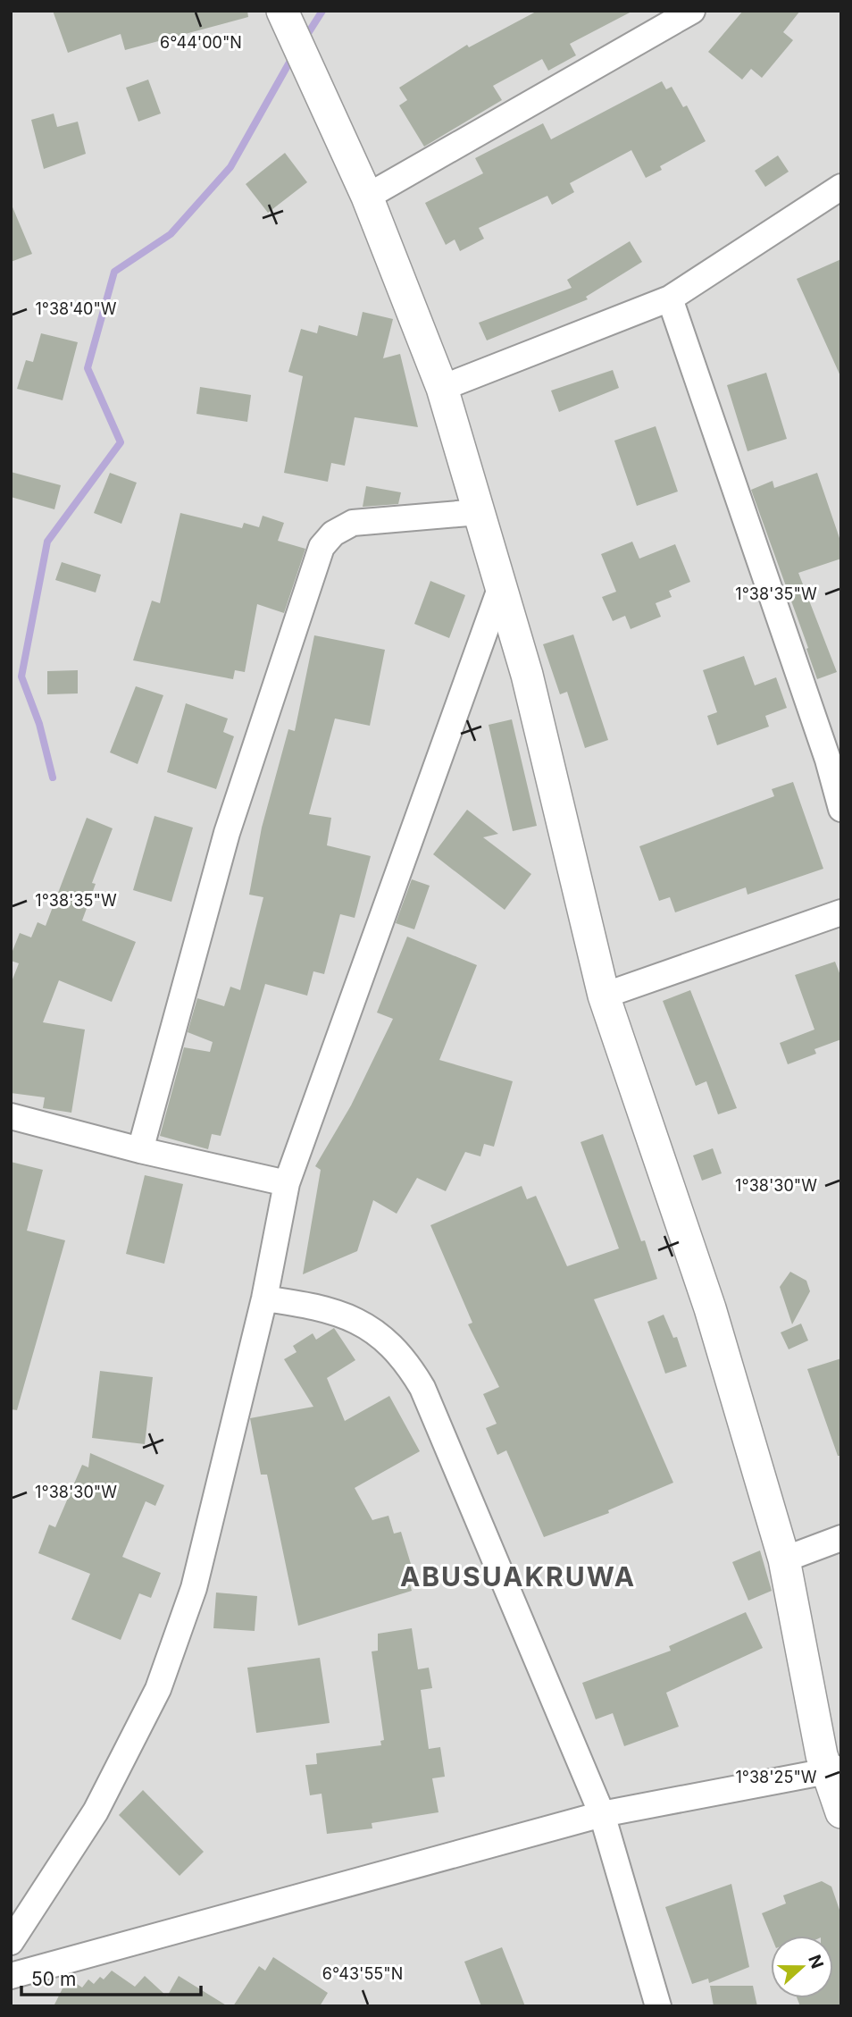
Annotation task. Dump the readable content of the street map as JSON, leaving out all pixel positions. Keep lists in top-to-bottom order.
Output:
{
  "districts": ["ABUSUAKRUWA"],
  "scale_bar": "50 m",
  "north": "right",
  "coordinates": [
    "6°44'00\"N",
    "1°38'40\"W",
    "1°38'35\"W",
    "1°38'30\"W",
    "1°38'25\"W",
    "6°43'55\"N"
  ]
}
